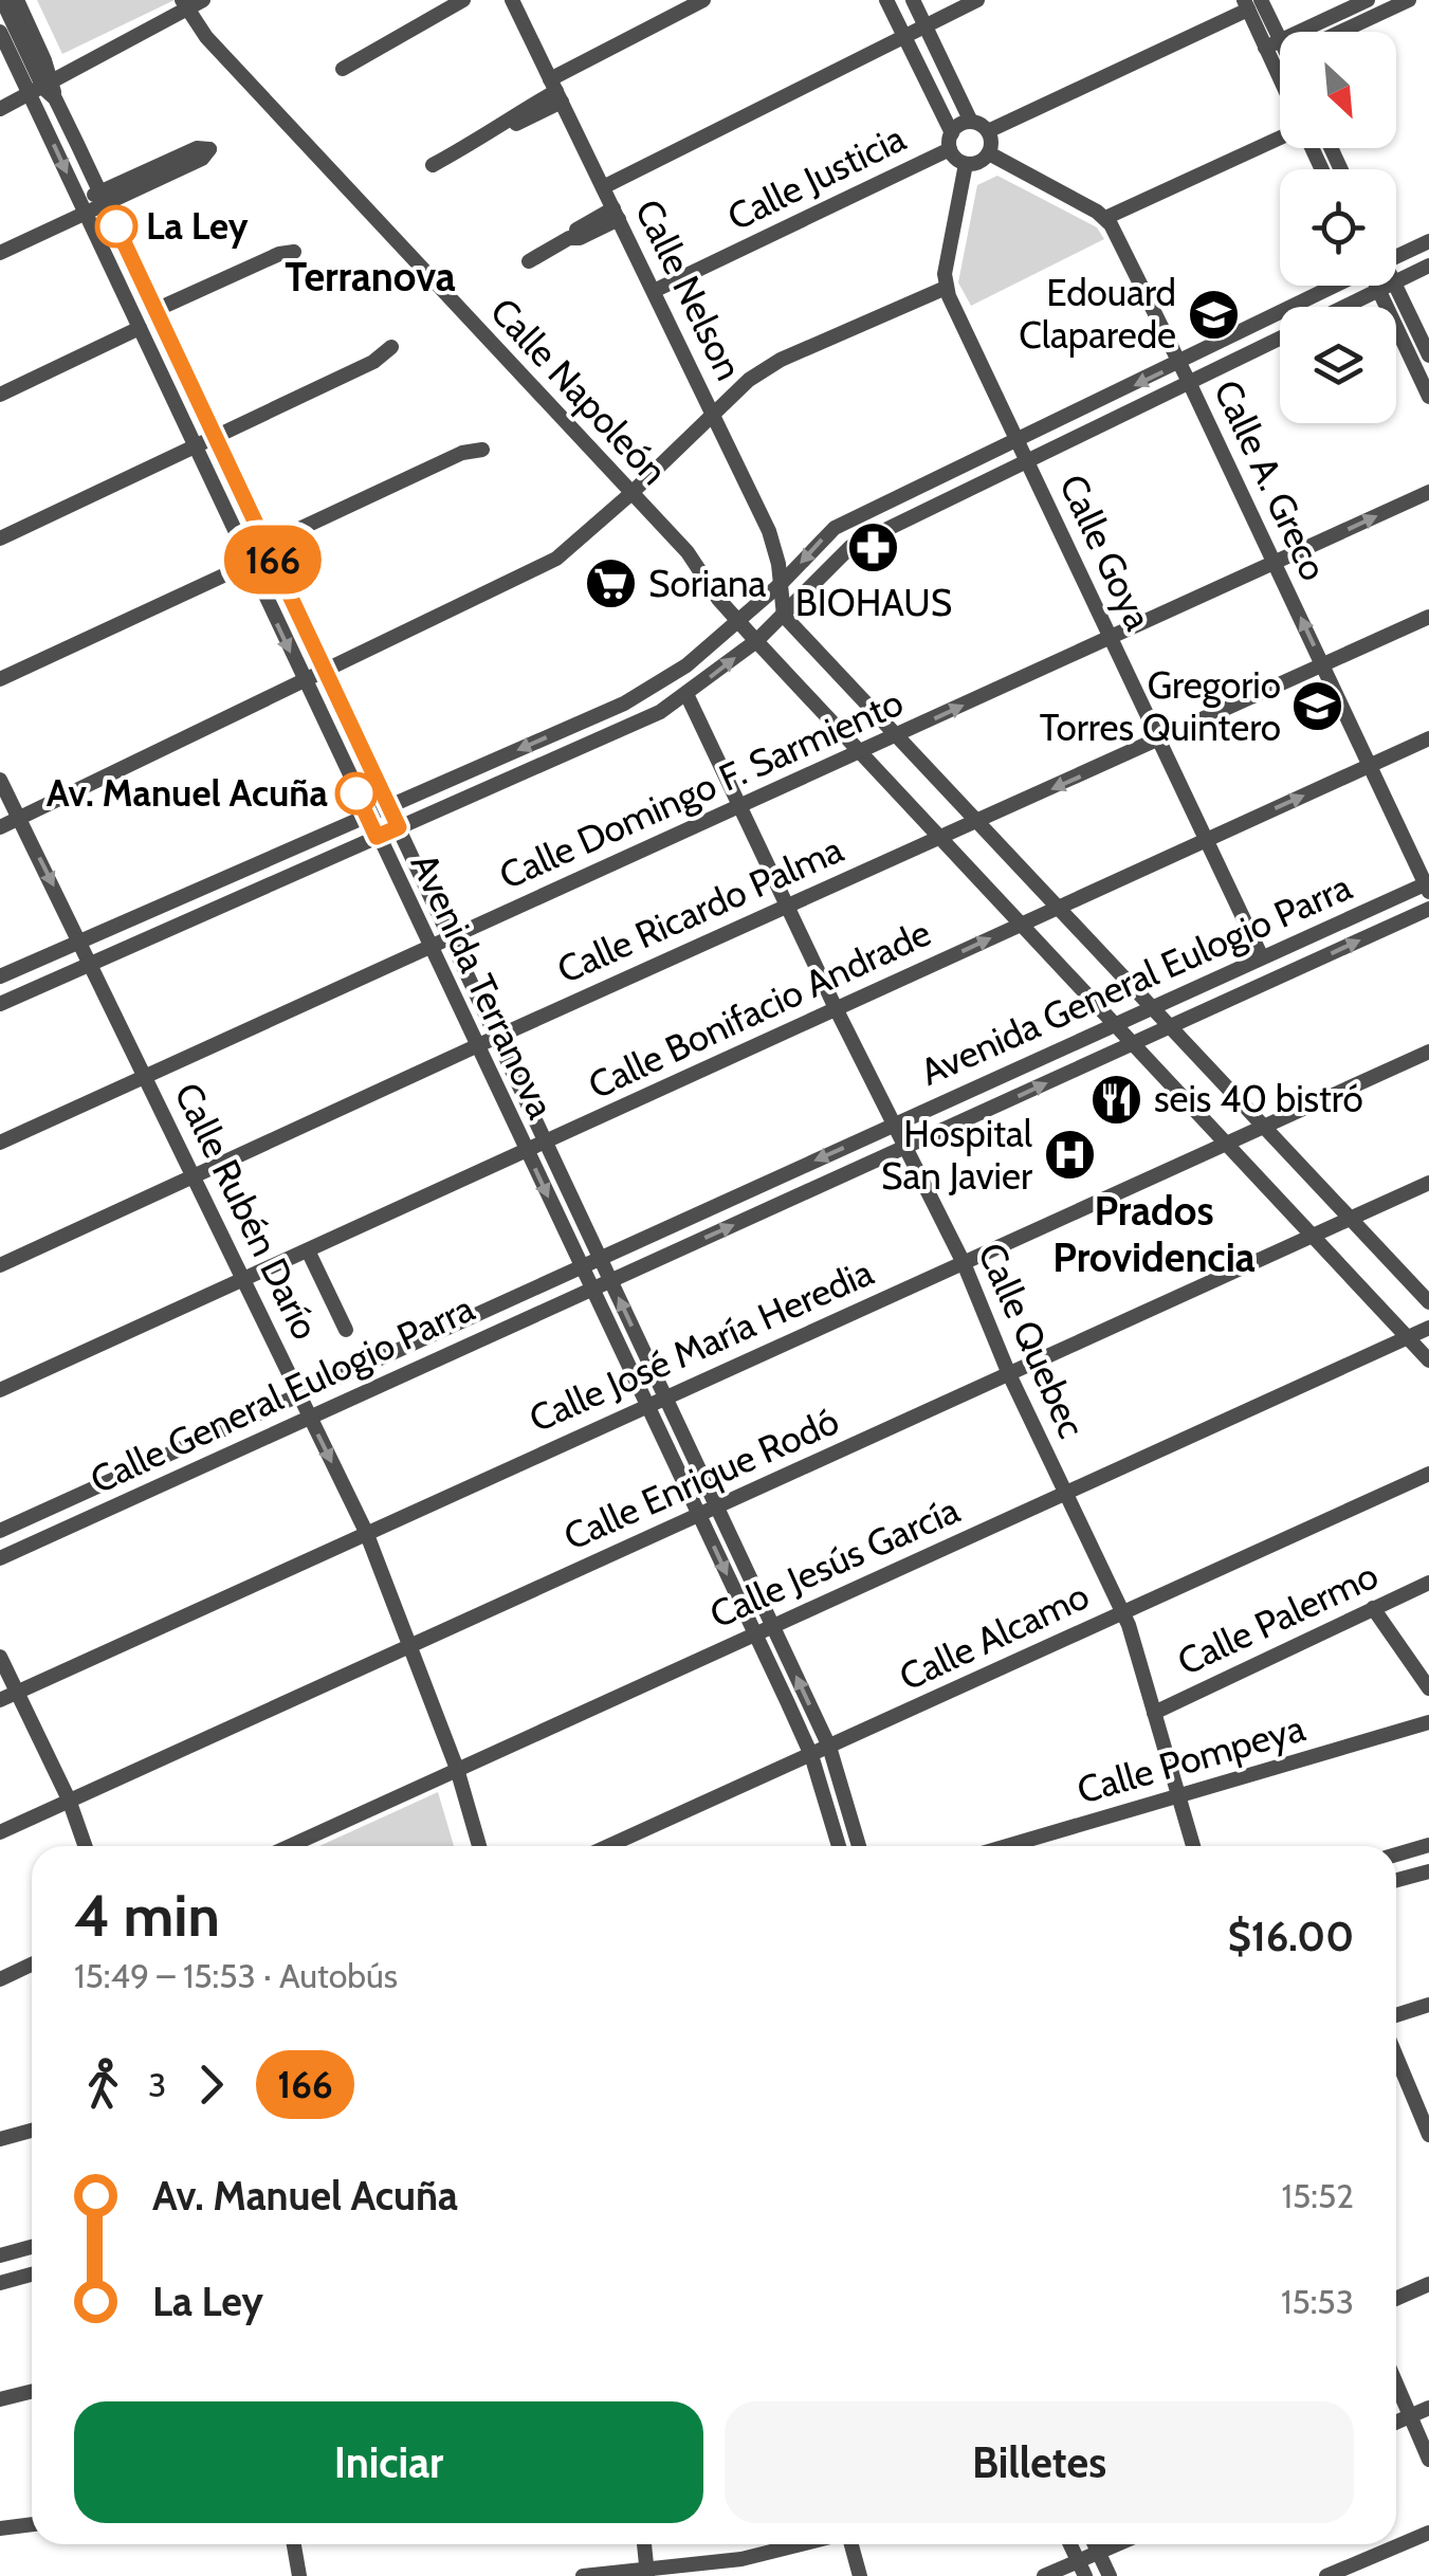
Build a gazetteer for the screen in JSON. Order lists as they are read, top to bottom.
{
  "streets": {
    "street": [
      "Calle Justicia",
      "Calle Nelson",
      "Calle Napoleón",
      "Calle A. Greco",
      "Calle Goya",
      "Calle Domingo F. Sarmiento",
      "Calle Ricardo Palma",
      "Avenida General Eulogio Parra",
      "Avenida Terranova",
      "Calle Bonifacio Andrade",
      "Calle Rubén Darío",
      "Calle Quebec",
      "Calle José María Heredia",
      "Calle General Eulogio Parra",
      "Calle Enrique Rodó",
      "Calle Jesús García",
      "Calle Palermo",
      "Calle Alcamo",
      "Calle Pompeya"
    ]
  },
  "crossings": [
    ["Calle Justicia", "Calle Nelson"],
    ["Calle Napoleón", "Calle Domingo F. Sarmiento"],
    ["Calle Napoleón", "Calle Ricardo Palma"],
    ["Calle Napoleón", "Avenida General Eulogio Parra"],
    ["Calle Napoleón", "Calle Bonifacio Andrade"],
    ["Calle Napoleón", "Calle José María Heredia"],
    ["Calle Napoleón", "Calle Enrique Rodó"],
    ["Calle Napoleón", "Calle Jesús García"],
    ["Calle A. Greco", "Calle Domingo F. Sarmiento"],
    ["Calle A. Greco", "Calle Ricardo Palma"],
    ["Calle A. Greco", "Avenida General Eulogio Parra"],
    ["Calle A. Greco", "Calle Bonifacio Andrade"],
    ["Calle Goya", "Calle Domingo F. Sarmiento"],
    ["Calle Goya", "Calle Ricardo Palma"],
    ["Calle Goya", "Avenida General Eulogio Parra"],
    ["Calle Goya", "Calle Bonifacio Andrade"],
    ["Calle Domingo F. Sarmiento", "Avenida Terranova"],
    ["Calle Domingo F. Sarmiento", "Calle Rubén Darío"],
    ["Calle Domingo F. Sarmiento", "Calle Quebec"],
    ["Calle Ricardo Palma", "Avenida Terranova"],
    ["Calle Ricardo Palma", "Calle Rubén Darío"],
    ["Calle Ricardo Palma", "Calle Quebec"],
    ["Avenida General Eulogio Parra", "Avenida Terranova"],
    ["Avenida General Eulogio Parra", "Calle Quebec"],
    ["Avenida General Eulogio Parra", "Calle General Eulogio Parra"],
    ["Avenida Terranova", "Calle Bonifacio Andrade"],
    ["Avenida Terranova", "Calle José María Heredia"],
    ["Avenida Terranova", "Calle General Eulogio Parra"],
    ["Avenida Terranova", "Calle Enrique Rodó"],
    ["Avenida Terranova", "Calle Jesús García"],
    ["Avenida Terranova", "Calle Alcamo"],
    ["Calle Bonifacio Andrade", "Calle Rubén Darío"],
    ["Calle Bonifacio Andrade", "Calle Quebec"],
    ["Calle Rubén Darío", "Calle José María Heredia"],
    ["Calle Rubén Darío", "Calle General Eulogio Parra"],
    ["Calle Rubén Darío", "Calle Enrique Rodó"],
    ["Calle Rubén Darío", "Calle Jesús García"],
    ["Calle Quebec", "Calle José María Heredia"],
    ["Calle Quebec", "Calle Enrique Rodó"],
    ["Calle Quebec", "Calle Jesús García"],
    ["Calle Quebec", "Calle Palermo"],
    ["Calle Quebec", "Calle Alcamo"],
    ["Calle Quebec", "Calle Pompeya"]
  ],
  "districts": ["Terranova", "Prados Providencia"],
  "places": {
    "other": ["La Ley", "Av. Manuel Acuña"],
    "school or university": ["Edouard Claparede", "Gregorio Torres Quintero"],
    "pharmacy": ["BIOHAUS"],
    "supermarket": ["Soriana"],
    "restaurant": ["seis 40 bistró"],
    "hospital": ["Hospital San Javier"]
  },
  "lines": ["bus line 166"],
  "north": "bottom right",
  "page": {
    "on_map": "166",
    "heading": ["4 min", "15:49 – 15:53 · Autobús", "$16.00"],
    "legs": ["3", "166"],
    "list": [
      {
        "name": "Av. Manuel Acuña",
        "value": "15:52"
      },
      {
        "name": "La Ley",
        "value": "15:53"
      }
    ],
    "buttons": ["Iniciar", "Billetes"]
  }
}
